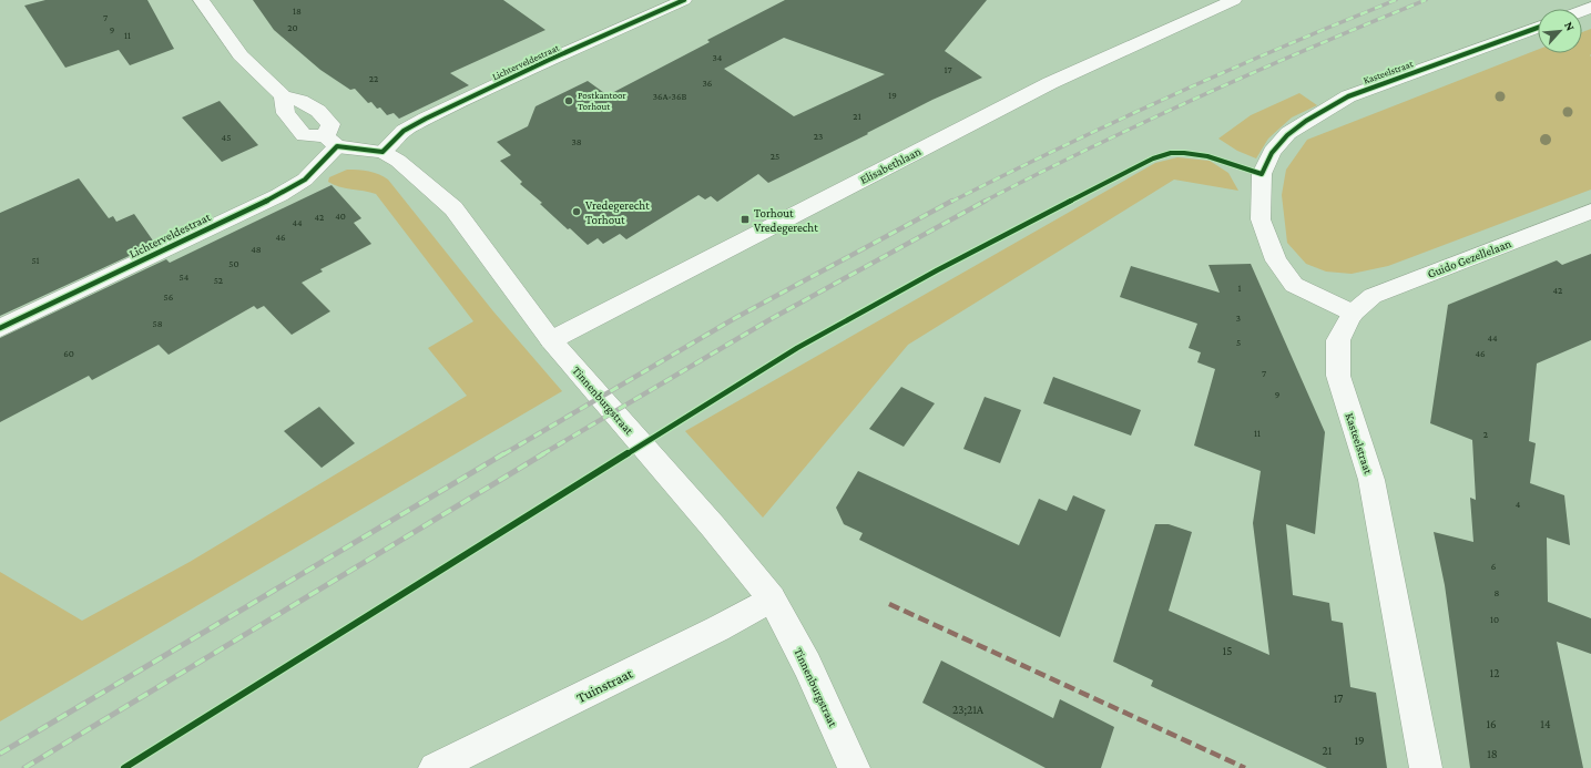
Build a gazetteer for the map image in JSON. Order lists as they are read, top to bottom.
{
  "streets": {
    "street": [
      "Lichterveldestraat",
      "Kasteelstraat",
      "Elisabethlaan",
      "Guido Gezellelaan",
      "Tinnenburgstraat",
      "Tuinstraat"
    ]
  },
  "crossings": [
    ["Lichterveldestraat", "Tinnenburgstraat"],
    ["Kasteelstraat", "Guido Gezellelaan"],
    ["Elisabethlaan", "Tinnenburgstraat"],
    ["Tinnenburgstraat", "Tuinstraat"]
  ],
  "places": {
    "other": ["Postkantoor Torhout", "Vredegerecht Torhout"],
    "transit": ["Torhout Vredegerecht"]
  },
  "house_numbers": [
    "18",
    "7",
    "20",
    "9",
    "11",
    "34",
    "17",
    "22",
    "36",
    "19",
    "36A-36B",
    "21",
    "23",
    "45",
    "38",
    "25",
    "40",
    "42",
    "44",
    "46",
    "48",
    "51",
    "50",
    "54",
    "52",
    "1",
    "42",
    "56",
    "3",
    "58",
    "44",
    "5",
    "60",
    "46",
    "7",
    "9",
    "11",
    "2",
    "4",
    "6",
    "8",
    "10",
    "15",
    "12",
    "17",
    "23;21A",
    "16",
    "14",
    "19",
    "21",
    "18"
  ],
  "north": "top right"
}
